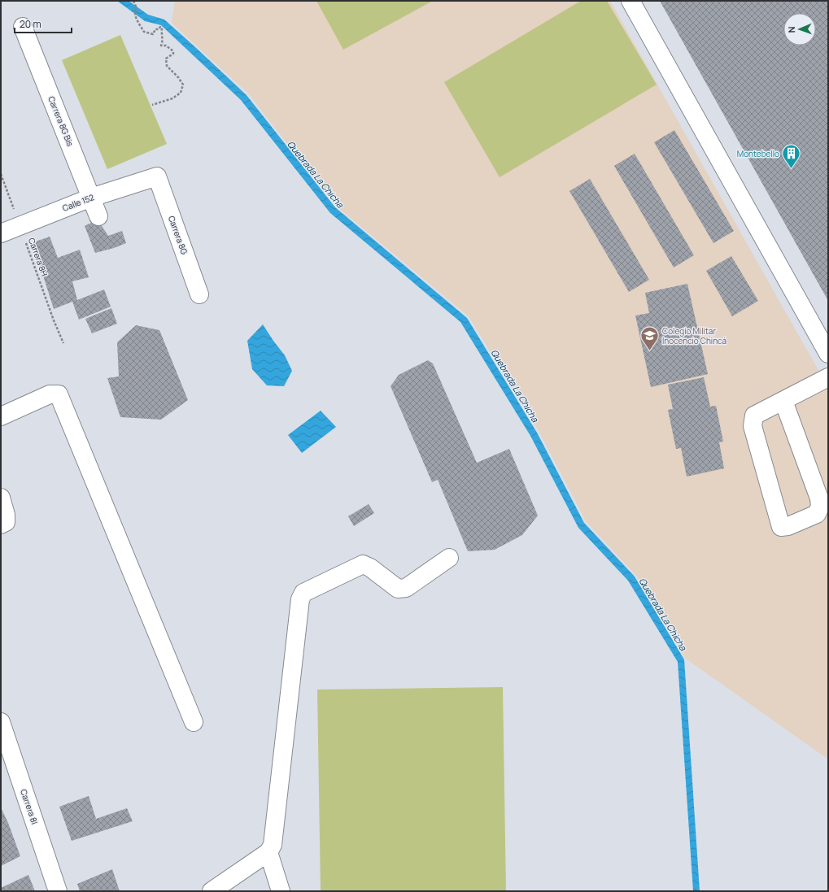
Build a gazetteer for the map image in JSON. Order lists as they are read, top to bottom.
{
  "streets": {
    "street": [
      "Carrera 8G Bis",
      "Calle 152",
      "Carrera 8G",
      "Carrera 8I"
    ],
    "path": ["Carrera 8H"]
  },
  "crossings": [
    ["Carrera 8G Bis", "Calle 152"],
    ["Calle 152", "Carrera 8G"],
    ["Calle 152", "Carrera 8H"]
  ],
  "water": ["Quebrada La Chicha"],
  "places": {
    "building": ["Montebello"],
    "school or university": ["Colegio Militar Inocencio Chincá"]
  },
  "scale_bar": "20 m",
  "north": "left"
}
